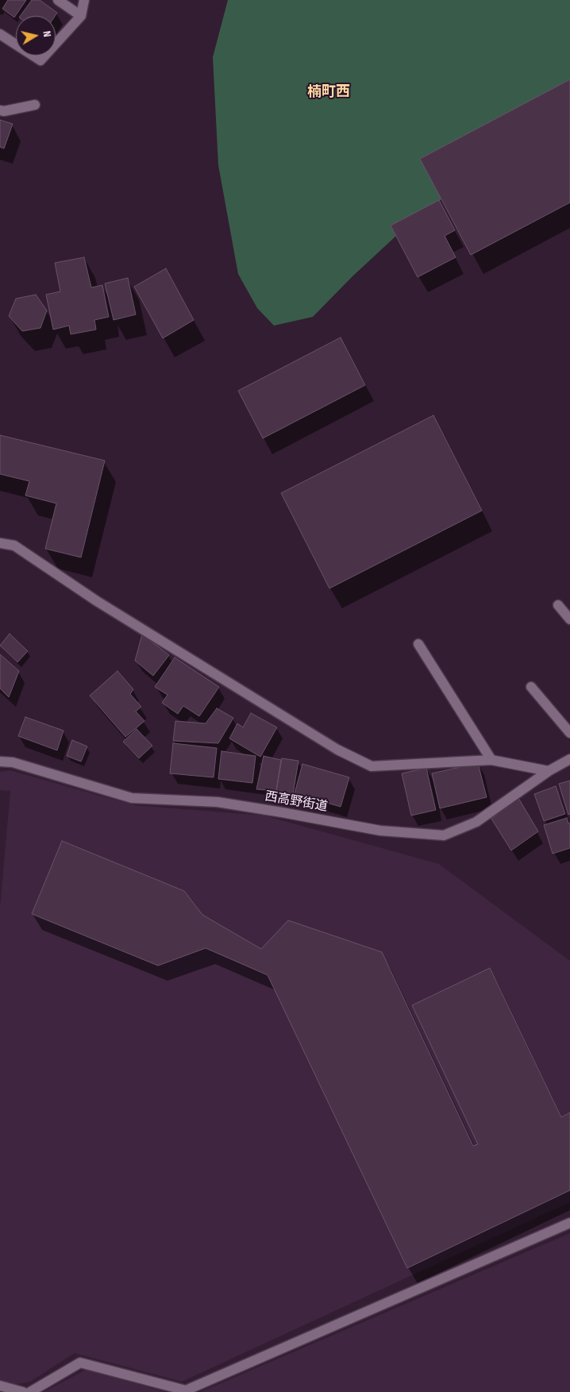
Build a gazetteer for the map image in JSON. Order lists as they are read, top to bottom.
{
  "streets": {
    "street": ["西高野街道"]
  },
  "districts": ["楠町西"],
  "north": "right"
}
